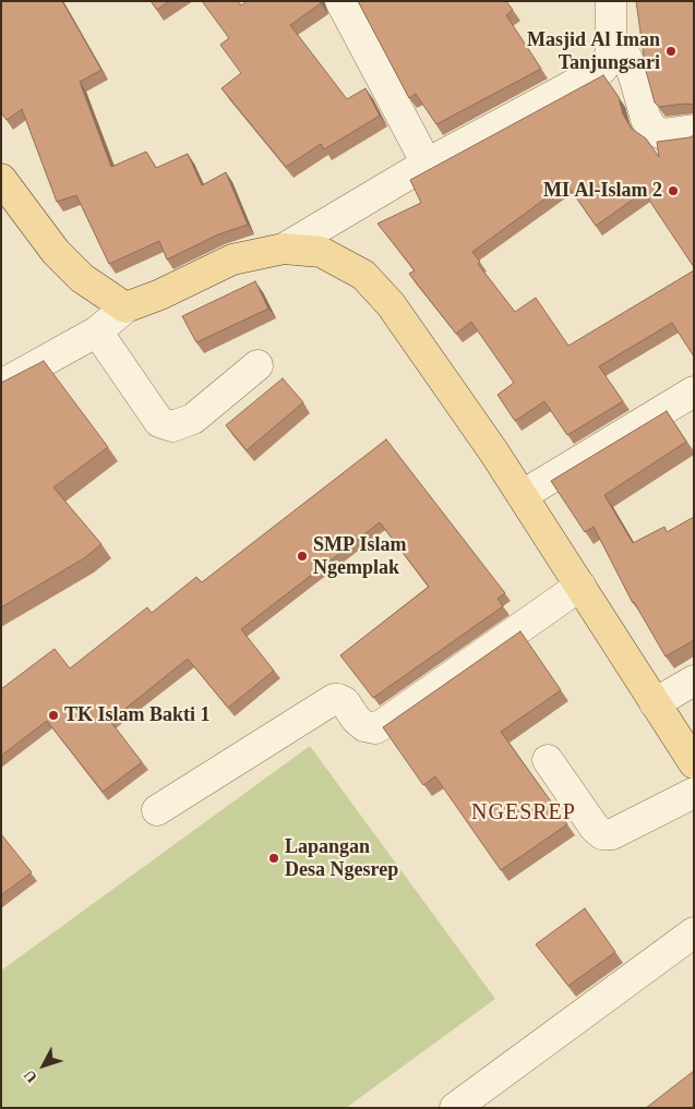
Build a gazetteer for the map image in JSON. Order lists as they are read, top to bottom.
{
  "districts": ["NGESREP"],
  "places": [
    "Masjid Al Iman Tanjungsari",
    "MI Al-Islam 2",
    "SMP Islam Ngemplak",
    "TK Islam Bakti 1",
    "Lapangan Desa Ngesrep"
  ],
  "north": "bottom left"
}
